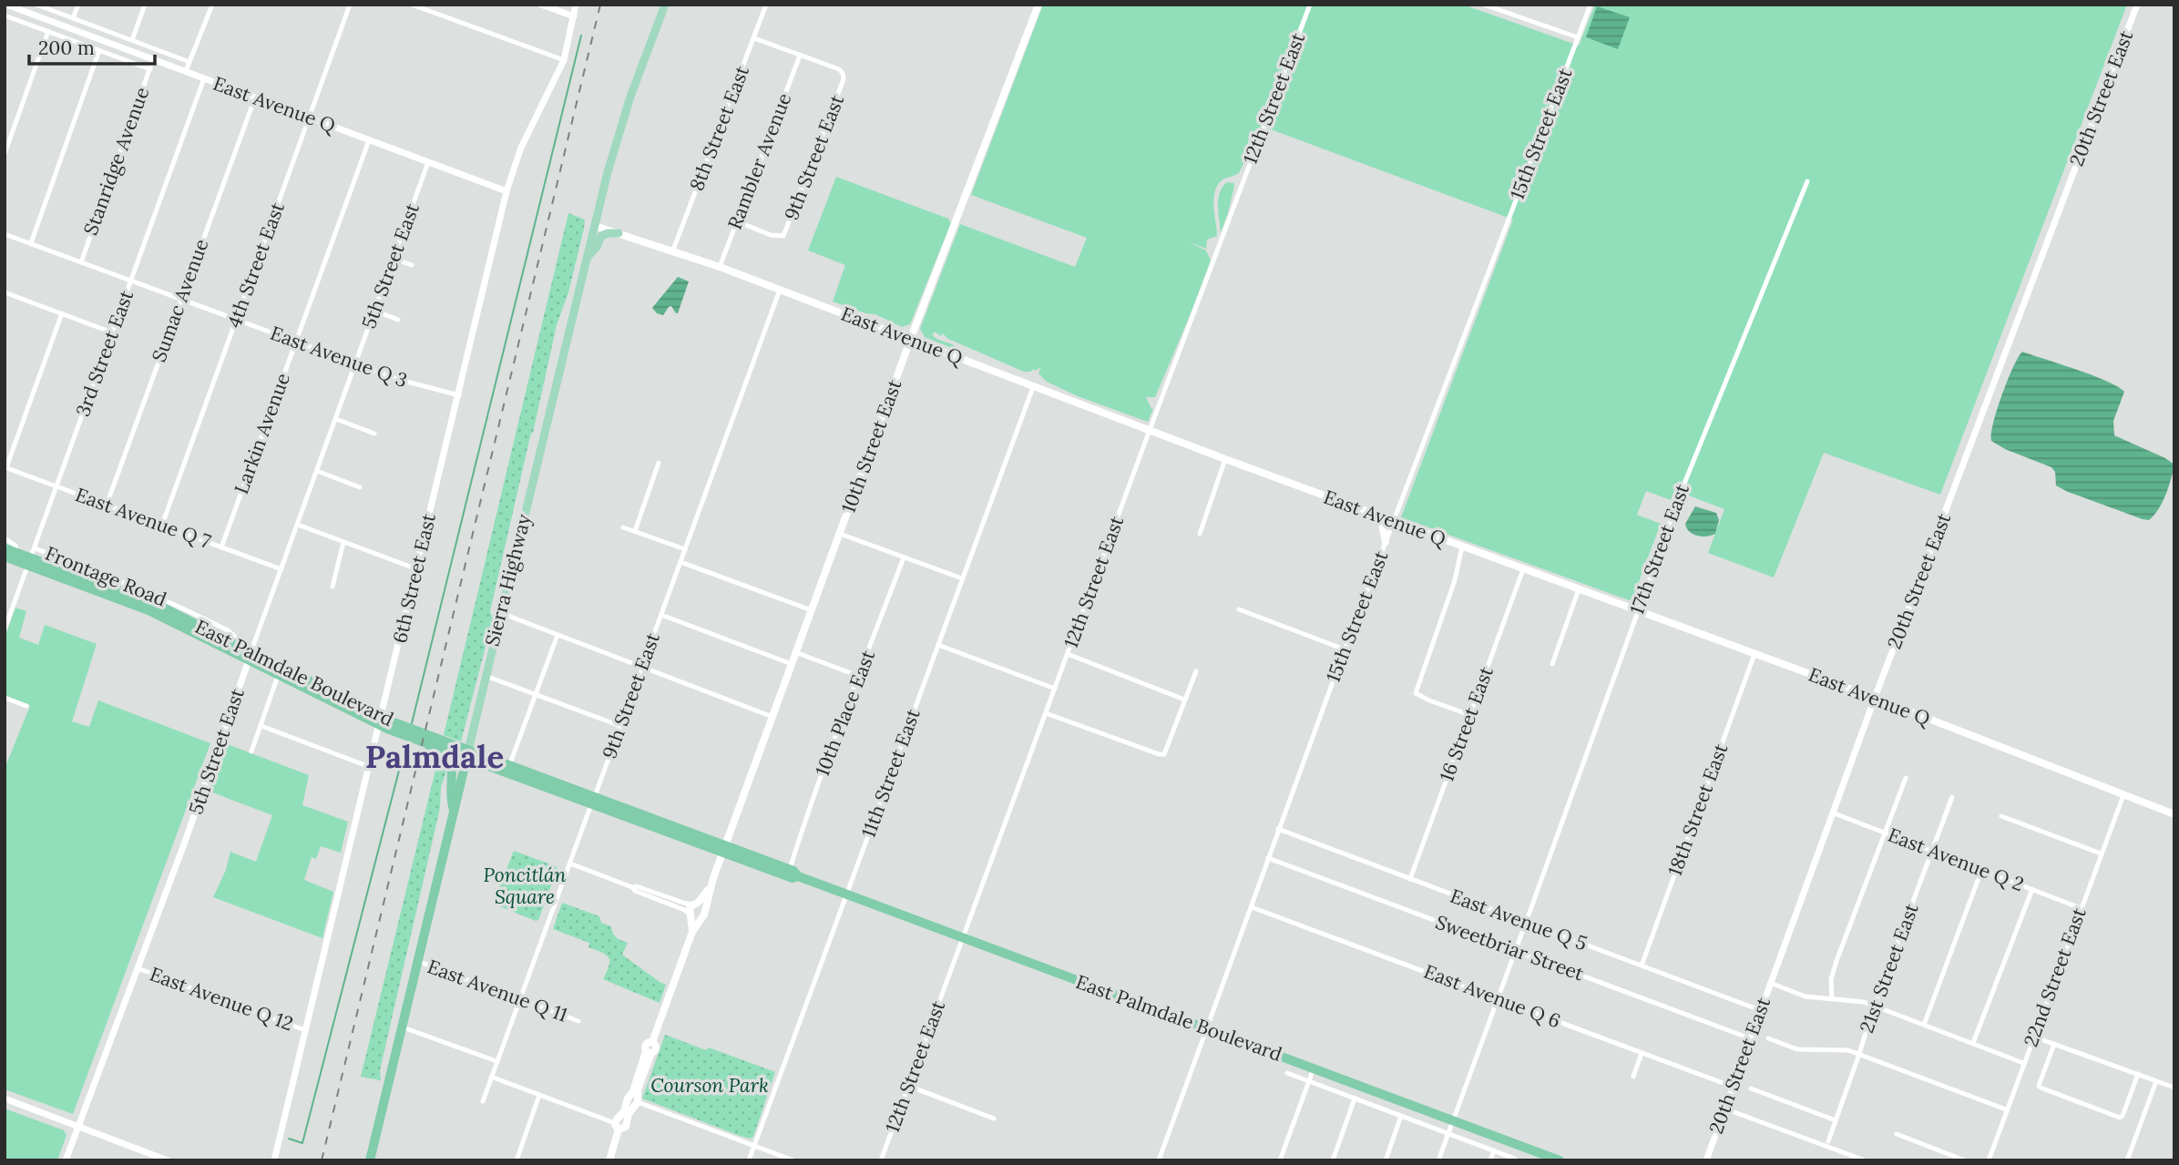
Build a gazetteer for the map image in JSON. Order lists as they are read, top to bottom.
{
  "streets": {
    "highway": ["Sierra Highway", "East Palmdale Boulevard"],
    "main road": ["East Avenue Q", "10th Street East"],
    "street": [
      "12th Street East",
      "20th Street East",
      "8th Street East",
      "15th Street East",
      "9th Street East",
      "Stanridge Avenue",
      "Rambler Avenue",
      "4th Street East",
      "5th Street East",
      "Sumac Avenue",
      "3rd Street East",
      "East Avenue Q 3",
      "Larkin Avenue",
      "East Avenue Q 7",
      "17th Street East",
      "Frontage Road",
      "6th Street East",
      "10th Place East",
      "16 Street East",
      "11th Street East",
      "18th Street East",
      "East Avenue Q 2",
      "East Avenue Q 5",
      "Sweetbriar Street",
      "21st Street East",
      "22nd Street East",
      "East Avenue Q 11",
      "East Avenue Q 6",
      "East Avenue Q 12"
    ]
  },
  "crossings": [
    ["12th Street East", "East Avenue Q"],
    ["12th Street East", "East Palmdale Boulevard"],
    ["20th Street East", "East Avenue Q"],
    ["20th Street East", "East Avenue Q 2"],
    ["20th Street East", "East Avenue Q 5"],
    ["20th Street East", "Sweetbriar Street"],
    ["20th Street East", "East Avenue Q 6"],
    ["East Avenue Q", "8th Street East"],
    ["East Avenue Q", "15th Street East"],
    ["East Avenue Q", "9th Street East"],
    ["East Avenue Q", "Stanridge Avenue"],
    ["East Avenue Q", "Rambler Avenue"],
    ["East Avenue Q", "4th Street East"],
    ["East Avenue Q", "5th Street East"],
    ["East Avenue Q", "Sumac Avenue"],
    ["East Avenue Q", "3rd Street East"],
    ["East Avenue Q", "Larkin Avenue"],
    ["East Avenue Q", "10th Street East"],
    ["East Avenue Q", "17th Street East"],
    ["East Avenue Q", "6th Street East"],
    ["East Avenue Q", "Sierra Highway"],
    ["East Avenue Q", "16 Street East"],
    ["East Avenue Q", "11th Street East"],
    ["East Avenue Q", "18th Street East"],
    ["East Avenue Q", "22nd Street East"],
    ["15th Street East", "East Palmdale Boulevard"],
    ["15th Street East", "East Avenue Q 5"],
    ["15th Street East", "Sweetbriar Street"],
    ["15th Street East", "East Avenue Q 6"],
    ["9th Street East", "Rambler Avenue"],
    ["9th Street East", "East Palmdale Boulevard"],
    ["9th Street East", "East Avenue Q 11"],
    ["Stanridge Avenue", "East Avenue Q 3"],
    ["4th Street East", "East Avenue Q 3"],
    ["4th Street East", "East Avenue Q 7"],
    ["5th Street East", "East Avenue Q 3"],
    ["5th Street East", "East Avenue Q 7"],
    ["5th Street East", "East Palmdale Boulevard"],
    ["5th Street East", "East Avenue Q 12"],
    ["Sumac Avenue", "East Avenue Q 3"],
    ["Sumac Avenue", "East Avenue Q 7"],
    ["3rd Street East", "East Avenue Q 3"],
    ["3rd Street East", "East Avenue Q 7"],
    ["3rd Street East", "Frontage Road"],
    ["3rd Street East", "East Palmdale Boulevard"],
    ["East Avenue Q 3", "Larkin Avenue"],
    ["East Avenue Q 3", "6th Street East"],
    ["Larkin Avenue", "East Avenue Q 7"],
    ["10th Street East", "East Palmdale Boulevard"],
    ["17th Street East", "East Palmdale Boulevard"],
    ["17th Street East", "East Avenue Q 5"],
    ["17th Street East", "Sweetbriar Street"],
    ["17th Street East", "East Avenue Q 6"],
    ["Frontage Road", "East Palmdale Boulevard"],
    ["6th Street East", "East Palmdale Boulevard"],
    ["6th Street East", "East Avenue Q 12"],
    ["Sierra Highway", "East Palmdale Boulevard"],
    ["Sierra Highway", "East Avenue Q 11"],
    ["East Palmdale Boulevard", "10th Place East"],
    ["East Palmdale Boulevard", "11th Street East"],
    ["16 Street East", "East Avenue Q 5"],
    ["18th Street East", "East Avenue Q 5"],
    ["East Avenue Q 2", "21st Street East"],
    ["East Avenue Q 2", "22nd Street East"]
  ],
  "districts": ["Palmdale"],
  "parks": ["Poncitlán Square", "Courson Park"],
  "scale_bar": "200 m"
}
